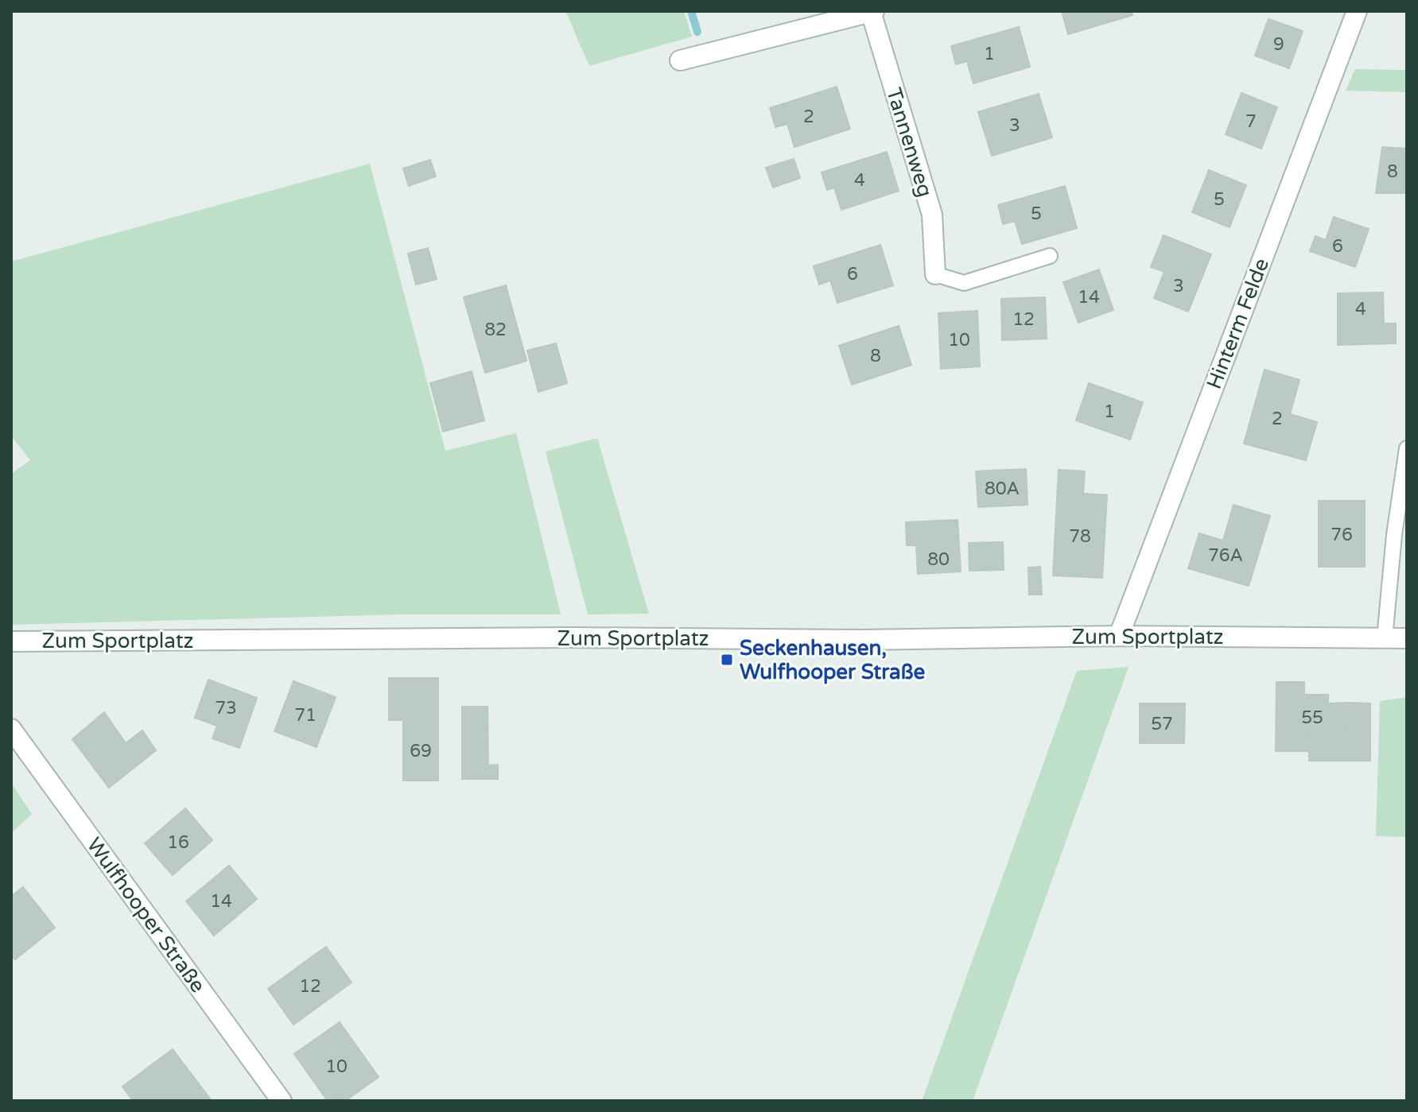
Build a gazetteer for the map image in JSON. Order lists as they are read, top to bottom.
{
  "streets": {
    "street": [
      "Tannenweg",
      "Hinterm Felde",
      "Zum Sportplatz",
      "Wulfhooper Straße"
    ]
  },
  "crossings": [
    ["Hinterm Felde", "Zum Sportplatz"]
  ],
  "places": {
    "transit": ["Seckenhausen, Wulfhooper Straße"]
  },
  "house_numbers": [
    "9",
    "1",
    "2",
    "7",
    "3",
    "8",
    "4",
    "5",
    "5",
    "6",
    "6",
    "3",
    "14",
    "4",
    "12",
    "82",
    "10",
    "8",
    "1",
    "2",
    "80A",
    "76",
    "78",
    "76A",
    "80",
    "73",
    "71",
    "55",
    "57",
    "69",
    "16",
    "14",
    "12",
    "10"
  ]
}
